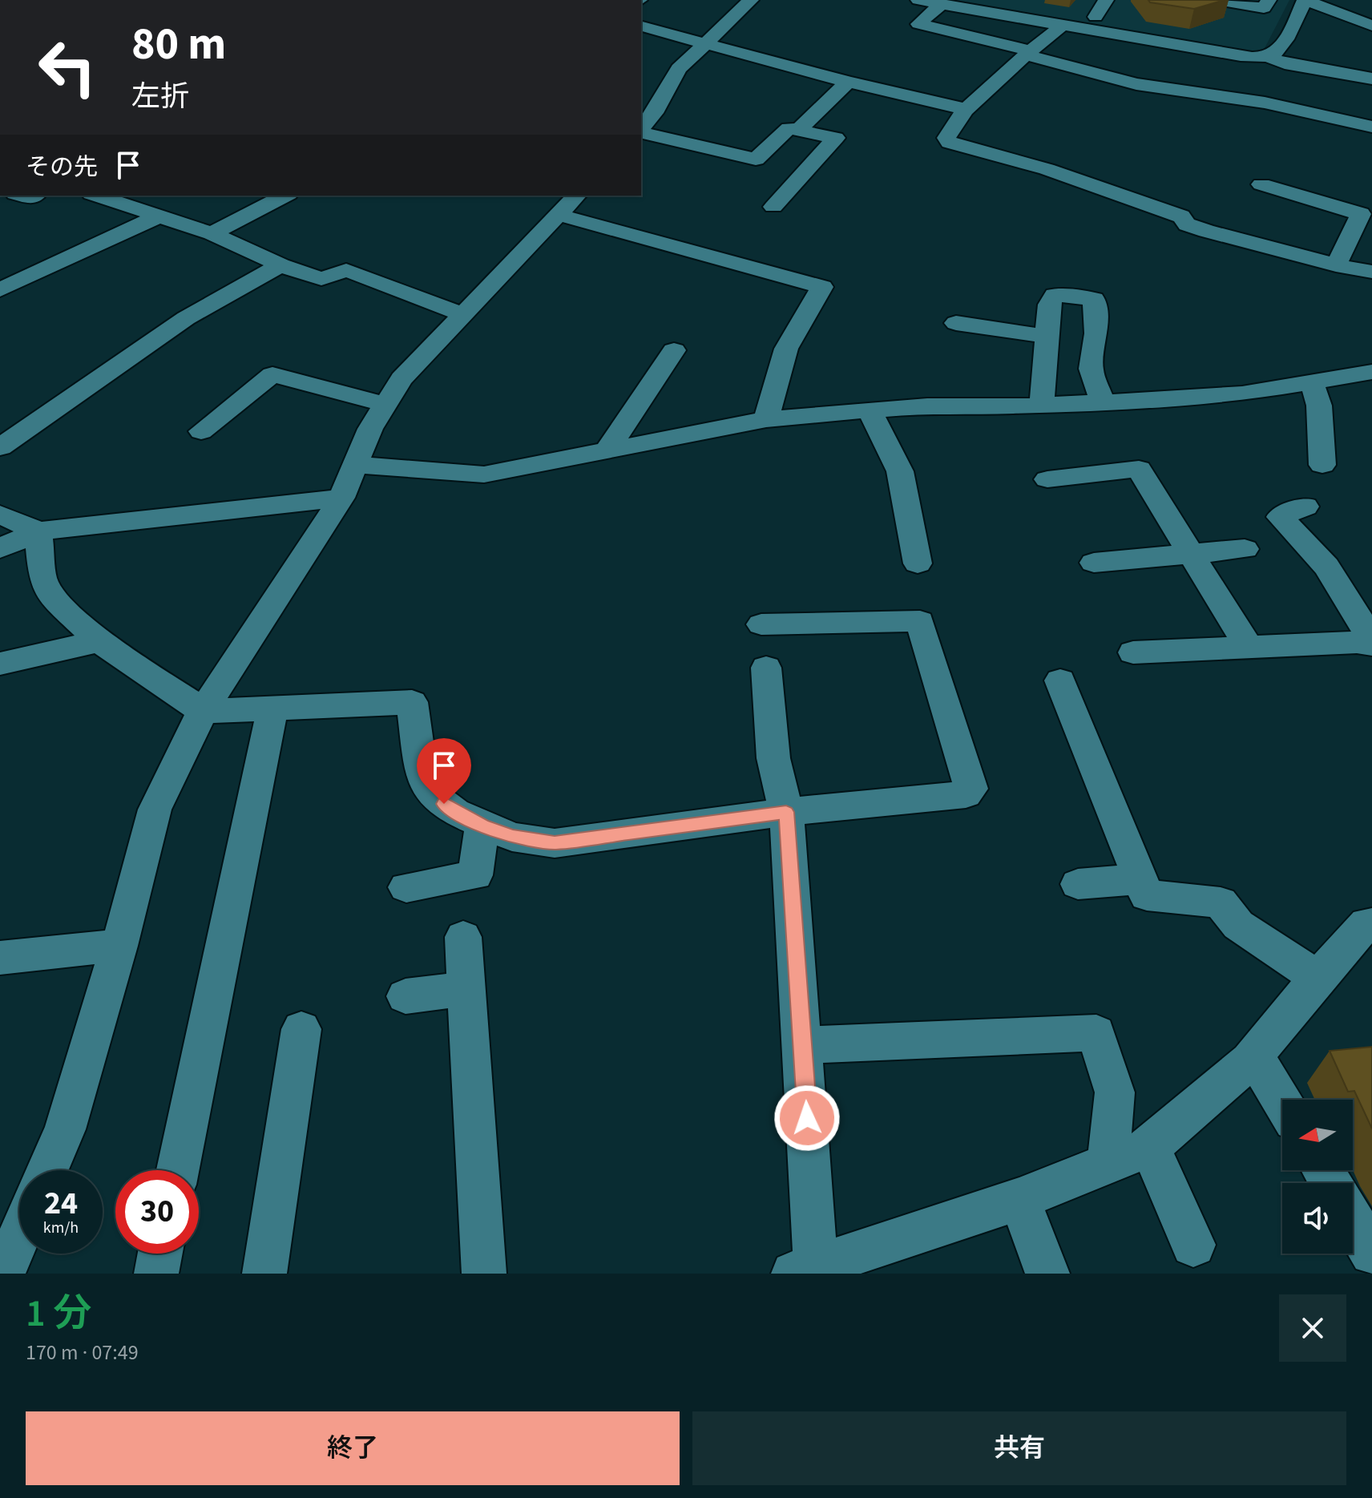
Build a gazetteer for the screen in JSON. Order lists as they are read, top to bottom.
{
  "north": "left",
  "page": {
    "turn": ["80 m", "左折"],
    "then": "その先",
    "speed": "24 km/h",
    "limit": "30",
    "heading": ["1 分", "170 m · 07:49"],
    "buttons": ["終了", "共有"]
  }
}
